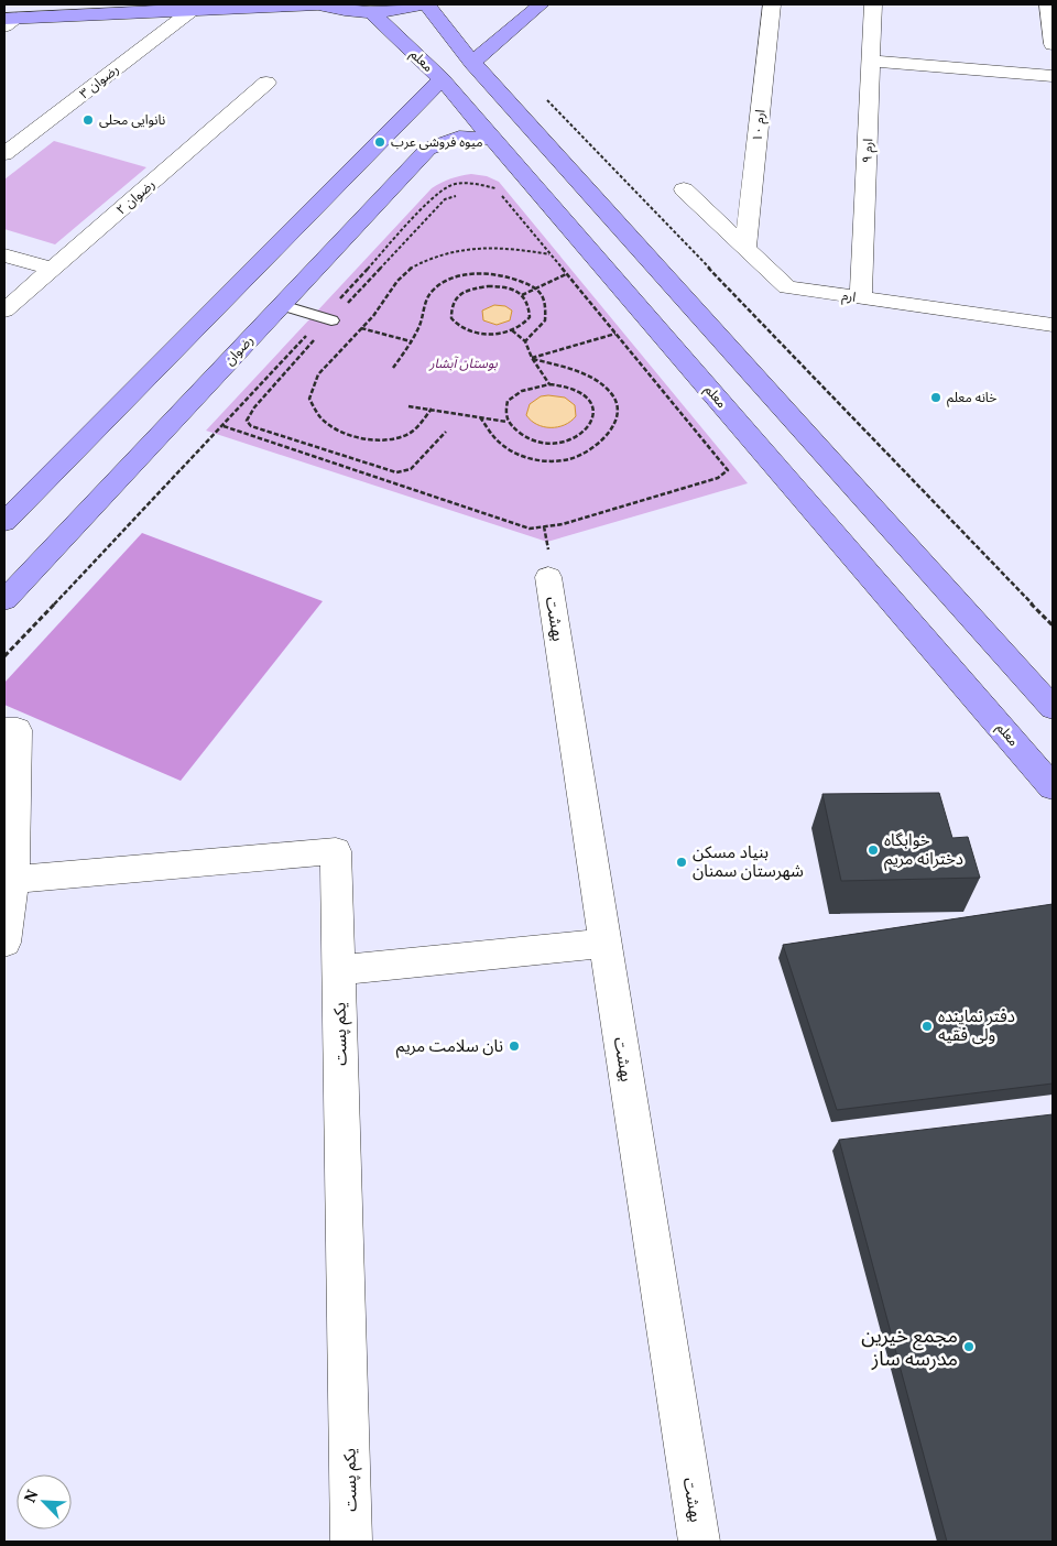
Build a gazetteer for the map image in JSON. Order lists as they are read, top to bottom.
{
  "streets": {
    "main road": ["معلم", "رضوان"],
    "street": [
      "رضوان ۳",
      "ارم ۱۰",
      "ارم ۹",
      "رضوان ۲",
      "ارم",
      "بهشت",
      "یکم پست"
    ]
  },
  "crossings": [
    ["معلم", "رضوان"],
    ["ارم ۱۰", "ارم"],
    ["ارم ۹", "ارم"]
  ],
  "parks": ["بوستان آبشار"],
  "places": [
    "نانوایی محلی",
    "میوه فروشی عرب",
    "خانه معلم",
    "خوابگاه دخترانه مریم",
    "بنیاد مسکن شهرستان سمنان",
    "دفتر نماینده ولی فقیه",
    "نان سلامت مریم",
    "مجمع خیرین مدرسه ساز"
  ],
  "north": "top left"
}
